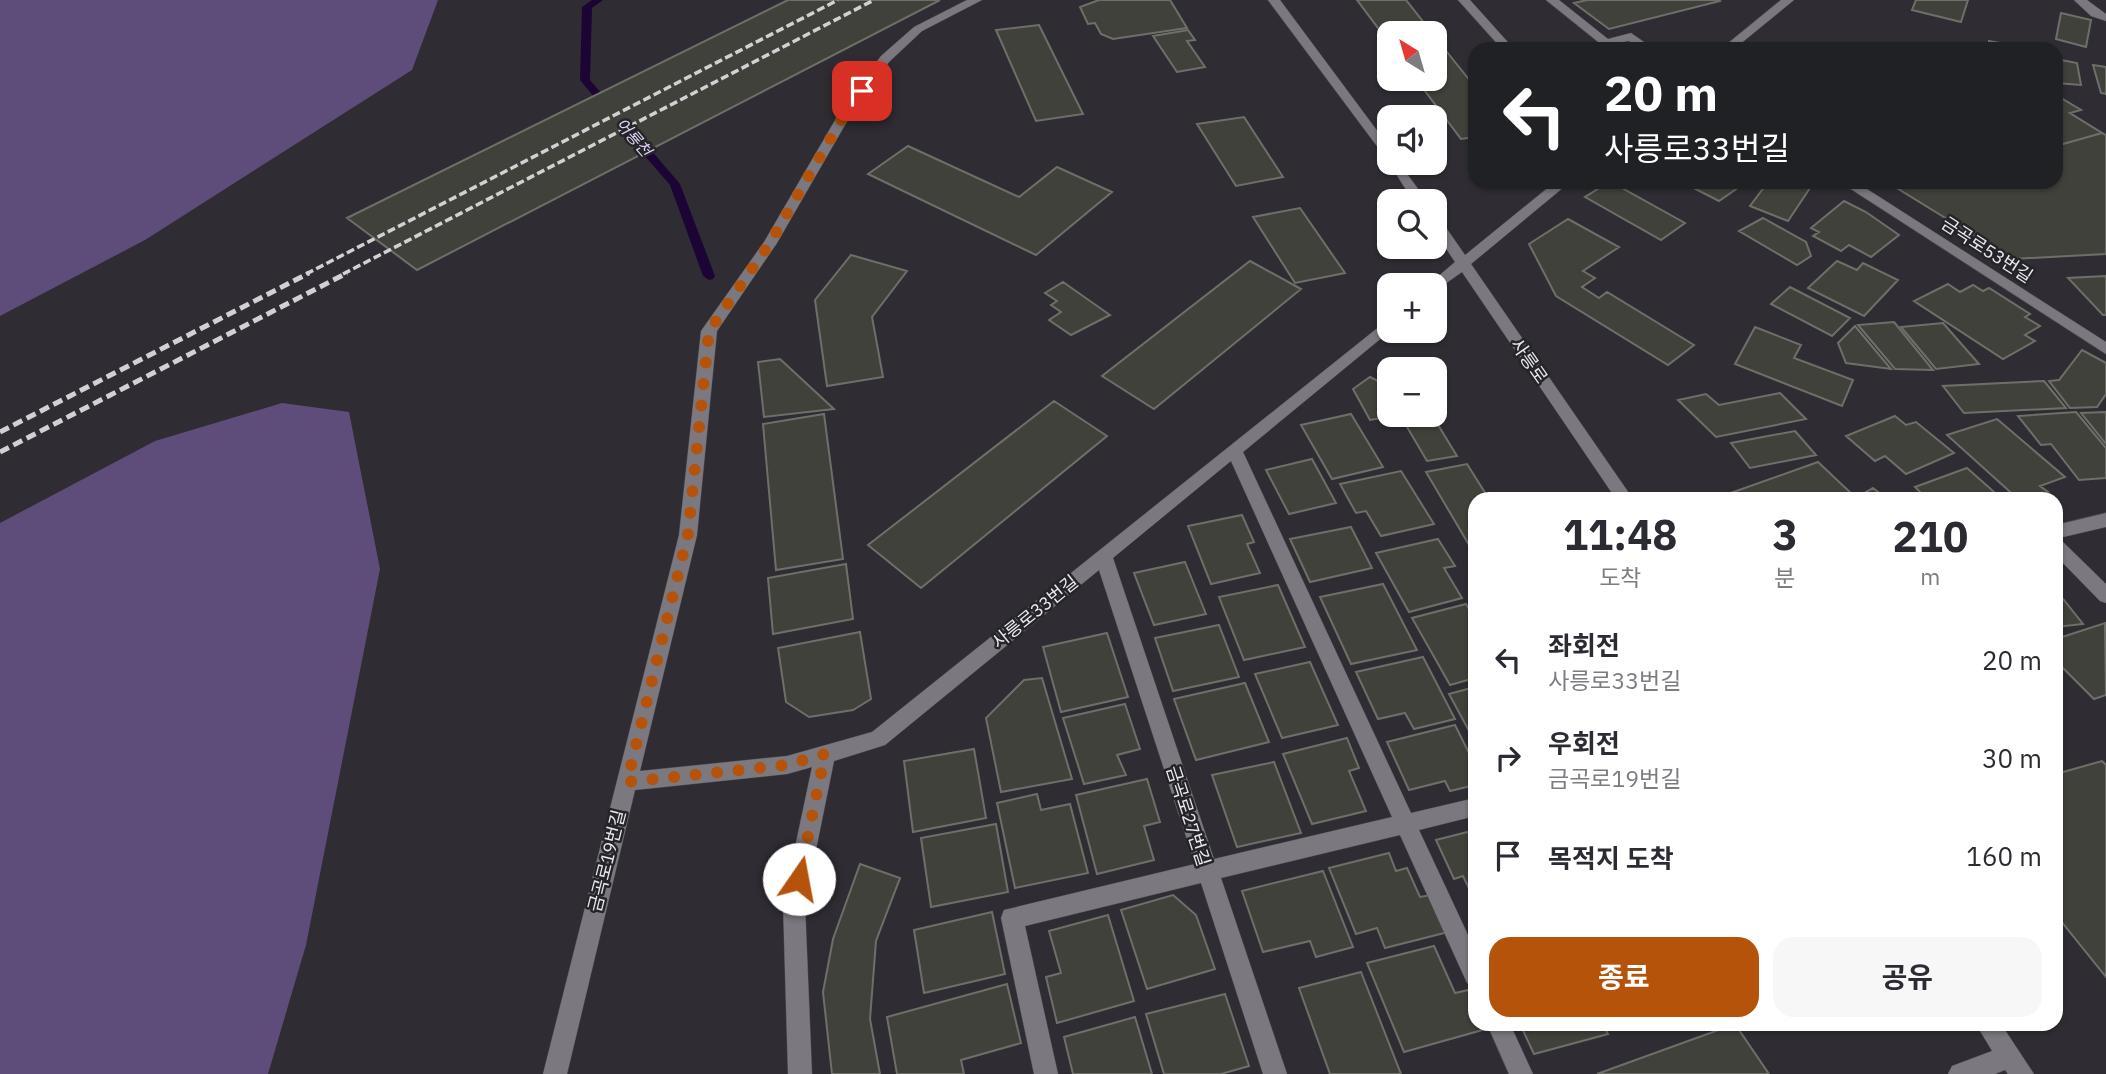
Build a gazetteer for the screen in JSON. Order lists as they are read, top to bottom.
{
  "streets": {
    "street": [
      "금곡로53번길",
      "사릉로",
      "사릉로33번길",
      "금곡로27번길",
      "금곡로19번길"
    ]
  },
  "crossings": [
    ["사릉로33번길", "금곡로27번길"],
    ["사릉로33번길", "금곡로19번길"]
  ],
  "water": ["어룡천"],
  "north": "top left",
  "page": {
    "map_buttons": ["+", "−"],
    "turn": ["20 m", "사릉로33번길"],
    "eta": [
      "11:48",
      "도착",
      "3",
      "분",
      "210",
      "m"
    ],
    "list": [
      {
        "name": "좌회전",
        "note": "사릉로33번길",
        "value": "20 m"
      },
      {
        "name": "우회전",
        "note": "금곡로19번길",
        "value": "30 m"
      },
      {
        "name": "목적지 도착",
        "value": "160 m"
      }
    ],
    "buttons": ["종료", "공유"]
  }
}
